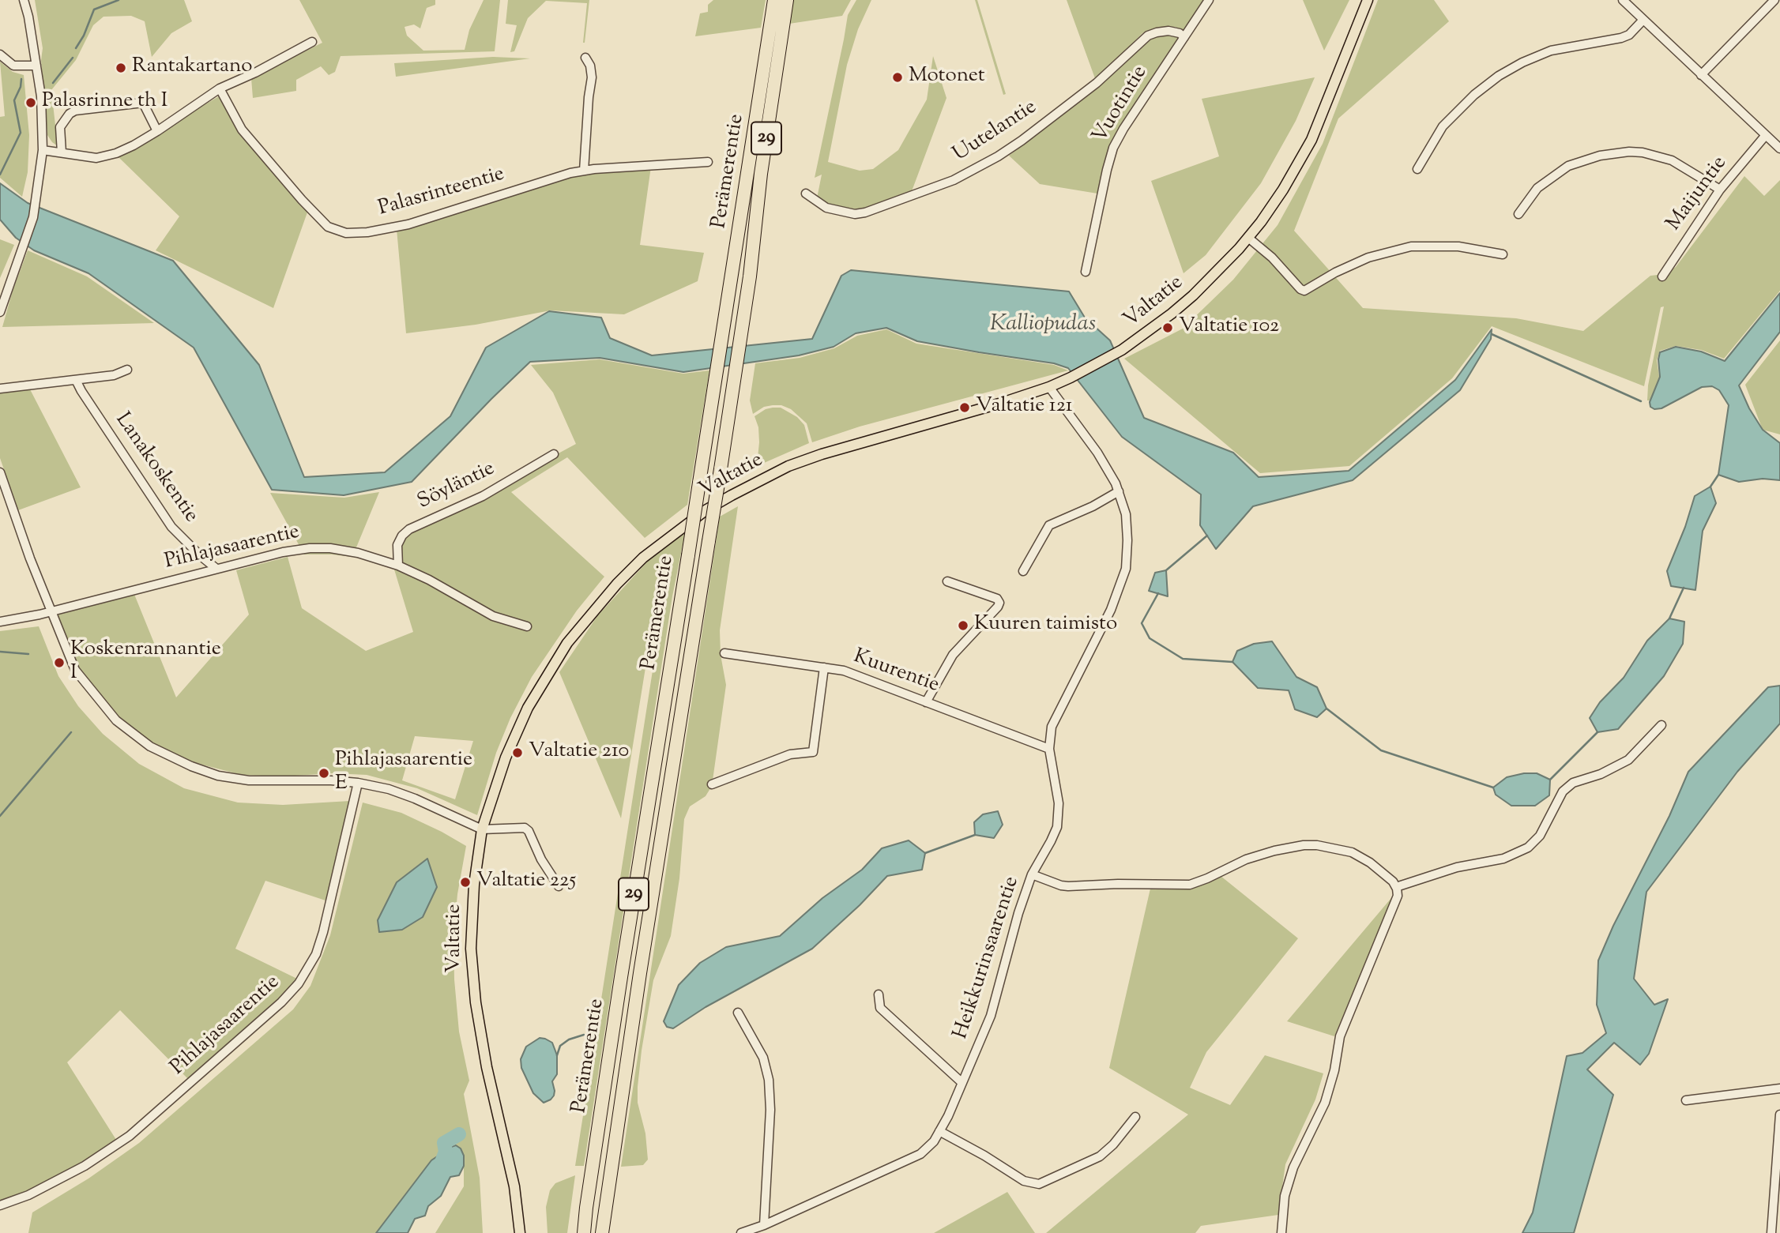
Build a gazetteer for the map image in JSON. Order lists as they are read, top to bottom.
{
  "streets": {
    "highway": ["29", "Perämerentie"],
    "main road": ["Valtatie"],
    "street": [
      "Vuotintie",
      "Uutelantie",
      "Palasrinteentie",
      "Maijuntie",
      "Lanakoskentie",
      "Söyläntie",
      "Pihlajasaarentie",
      "Kuurentie",
      "Heikkurinsaarentie"
    ]
  },
  "crossings": [
    ["Vuotintie", "Uutelantie"],
    ["Lanakoskentie", "Pihlajasaarentie"],
    ["Söyläntie", "Pihlajasaarentie"]
  ],
  "water": ["Kalliopudas"],
  "places": [
    "Rantakartano",
    "Motonet",
    "Palasrinne th I",
    "Valtatie 102",
    "Valtatie 121",
    "Kuuren taimisto",
    "Koskenrannantie I",
    "Valtatie 210",
    "Pihlajasaarentie E",
    "Valtatie 225"
  ]
}
